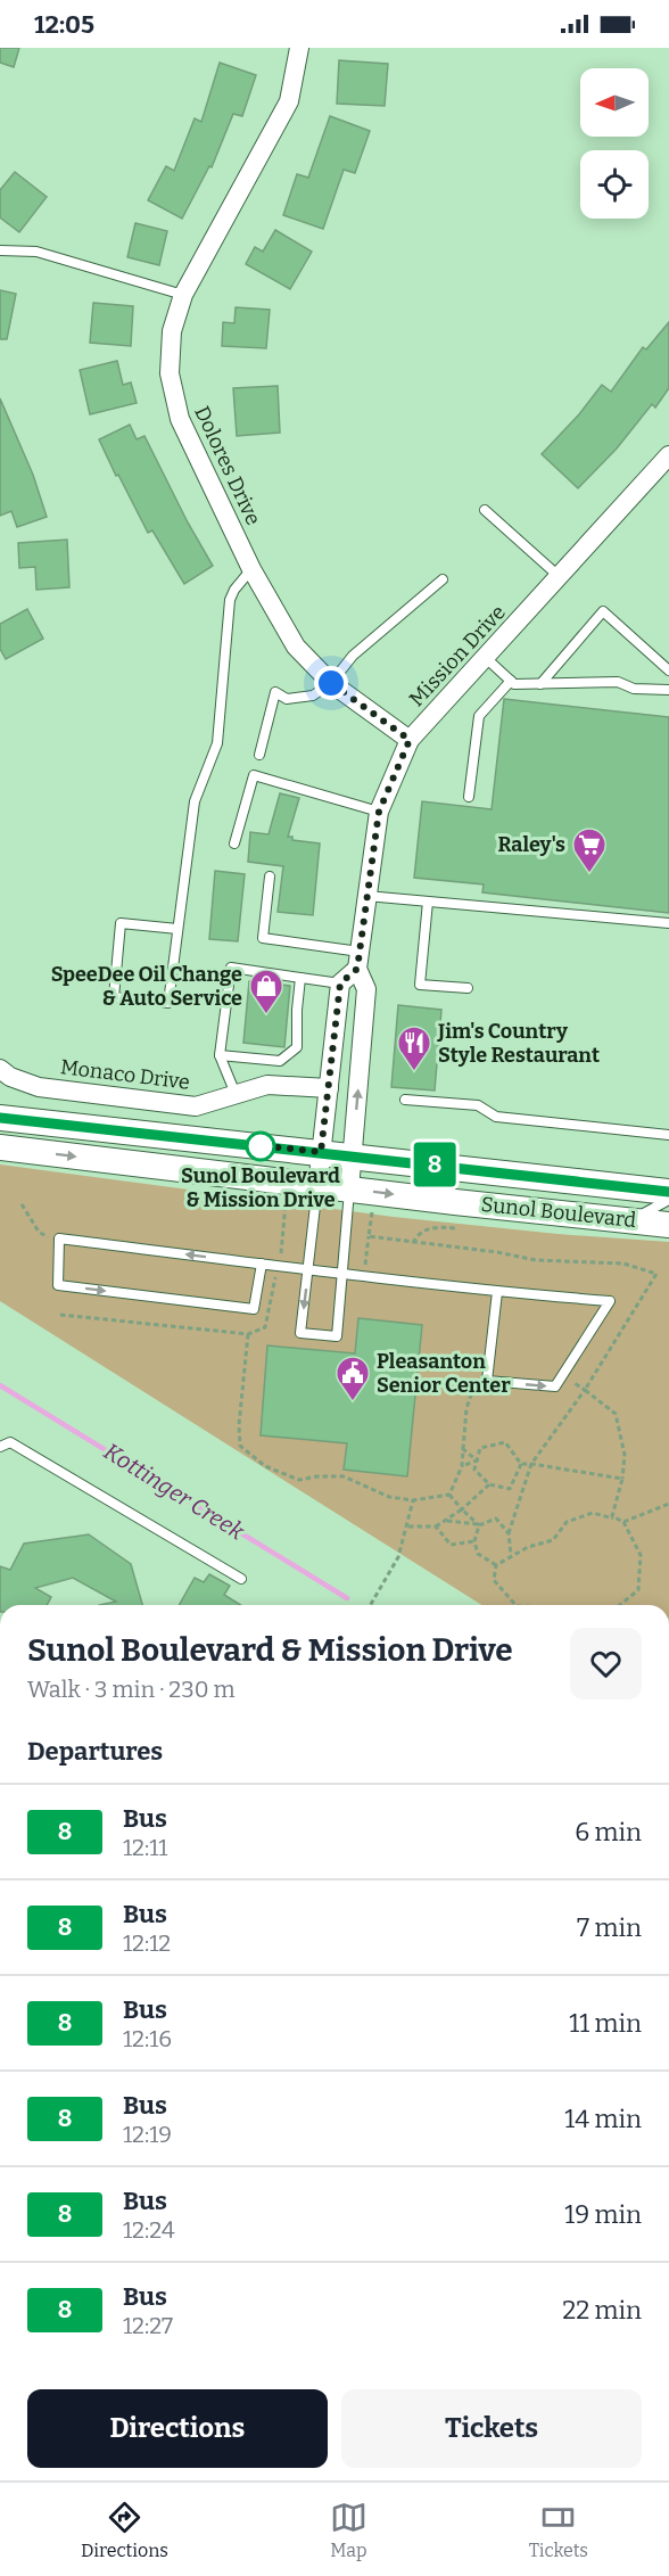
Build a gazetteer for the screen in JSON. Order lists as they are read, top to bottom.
{
  "streets": {
    "main road": ["Sunol Boulevard"],
    "street": ["Dolores Drive", "Mission Drive", "Monaco Drive"]
  },
  "crossings": [
    ["Dolores Drive", "Mission Drive"],
    ["Mission Drive", "Sunol Boulevard"]
  ],
  "water": ["Kottinger Creek"],
  "places": {
    "supermarket": ["Raley's"],
    "shop": ["SpeeDee Oil Change & Auto Service"],
    "restaurant": ["Jim's Country Style Restaurant"],
    "other": ["Sunol Boulevard & Mission Drive"],
    "public building": ["Pleasanton Senior Center"]
  },
  "lines": ["bus line 8"],
  "north": "left",
  "page": {
    "status": "12:05",
    "on_map": "8",
    "heading": [
      ["Sunol Boulevard & Mission Drive", "Walk · 3 min · 230 m"],
      "Departures"
    ],
    "list": [
      {
        "mark": "8",
        "name": "Bus",
        "note": "12:11",
        "value": "6 min"
      },
      {
        "mark": "8",
        "name": "Bus",
        "note": "12:12",
        "value": "7 min"
      },
      {
        "mark": "8",
        "name": "Bus",
        "note": "12:16",
        "value": "11 min"
      },
      {
        "mark": "8",
        "name": "Bus",
        "note": "12:19",
        "value": "14 min"
      },
      {
        "mark": "8",
        "name": "Bus",
        "note": "12:24",
        "value": "19 min"
      },
      {
        "mark": "8",
        "name": "Bus",
        "note": "12:27",
        "value": "22 min"
      }
    ],
    "buttons": ["Directions", "Tickets"],
    "tabs": ["Directions", "Map", "Tickets"]
  }
}
